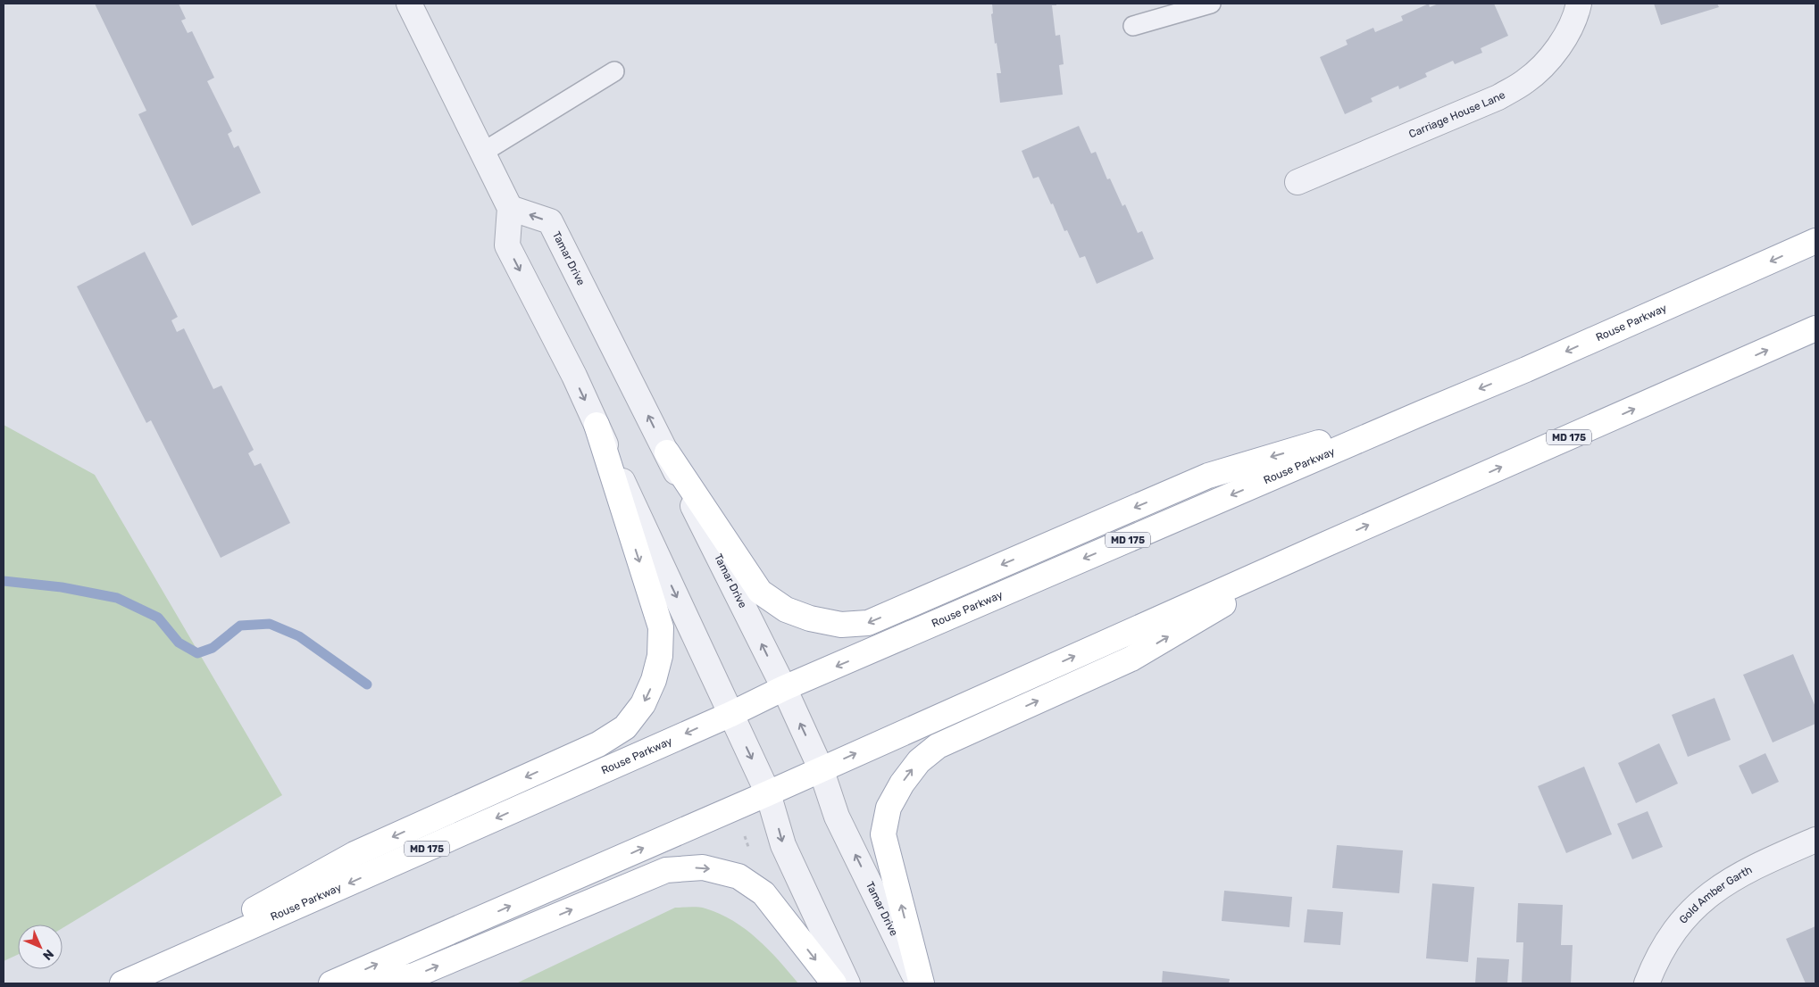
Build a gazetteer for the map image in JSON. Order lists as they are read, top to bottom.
{
  "streets": {
    "main road": ["Rouse Parkway", "MD 175"],
    "street": ["Carriage House Lane", "Tamar Drive", "Gold Amber Garth"]
  },
  "crossings": [
    ["Tamar Drive", "Rouse Parkway"],
    ["Tamar Drive", "MD 175"]
  ],
  "north": "bottom right"
}
